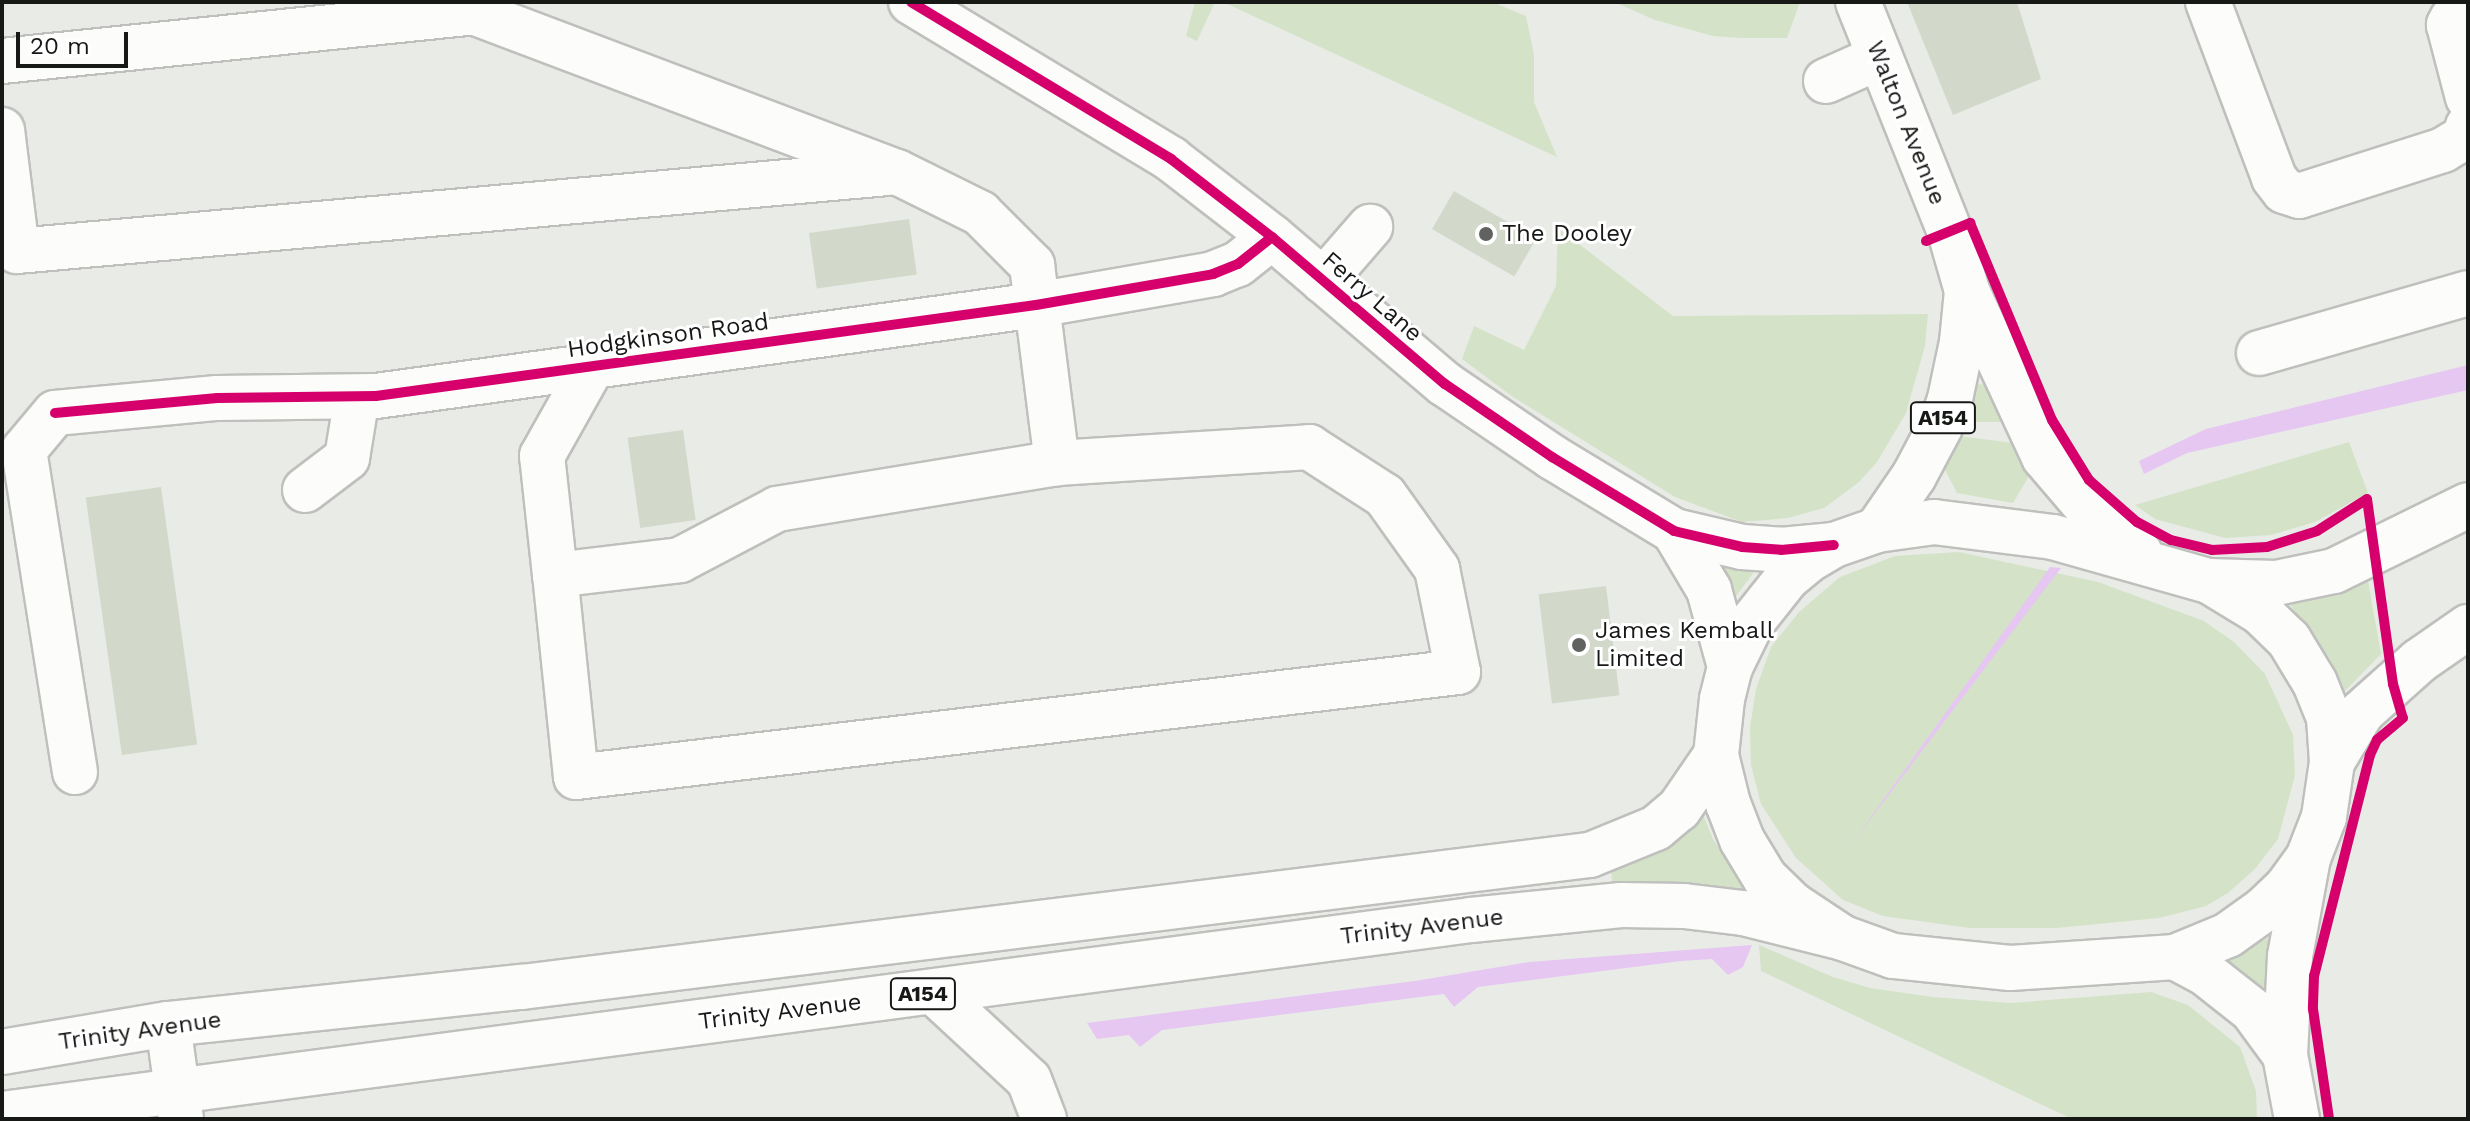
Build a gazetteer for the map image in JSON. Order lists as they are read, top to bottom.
{
  "streets": {
    "main road": [
      "Walton Avenue",
      "Ferry Lane",
      "Hodgkinson Road",
      "A154",
      "Trinity Avenue"
    ]
  },
  "crossings": [
    ["Ferry Lane", "Hodgkinson Road"]
  ],
  "places": ["The Dooley", "James Kemball Limited"],
  "scale_bar": "20 m"
}
